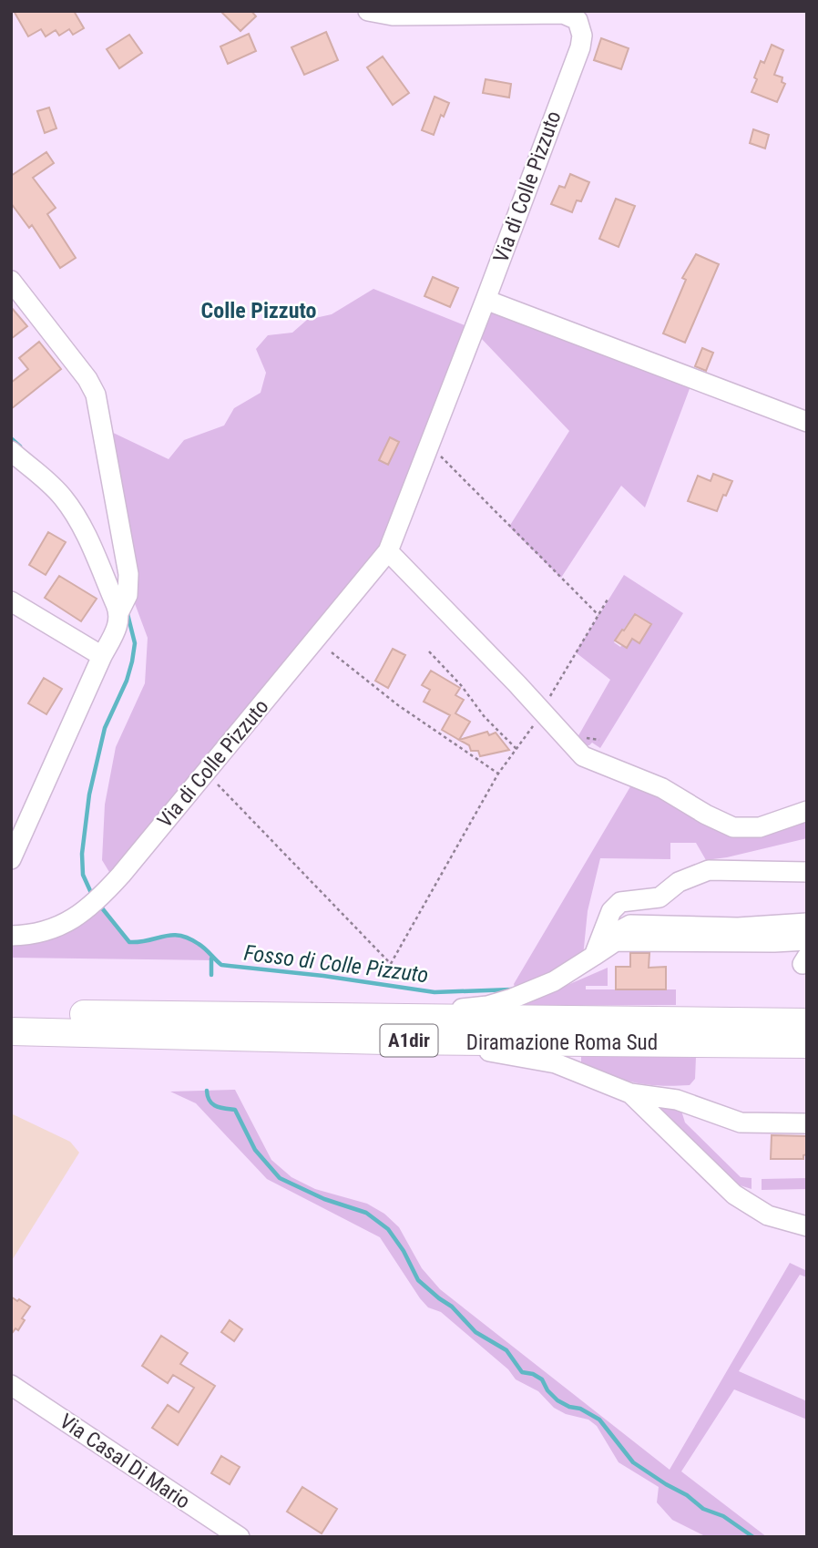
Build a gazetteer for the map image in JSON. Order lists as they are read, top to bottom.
{
  "streets": {
    "highway": ["A1dir", "Diramazione Roma Sud"],
    "street": ["Via di Colle Pizzuto", "Via Casal Di Mario"]
  },
  "districts": ["Colle Pizzuto"],
  "water": ["Fosso di Colle Pizzuto"]
}
